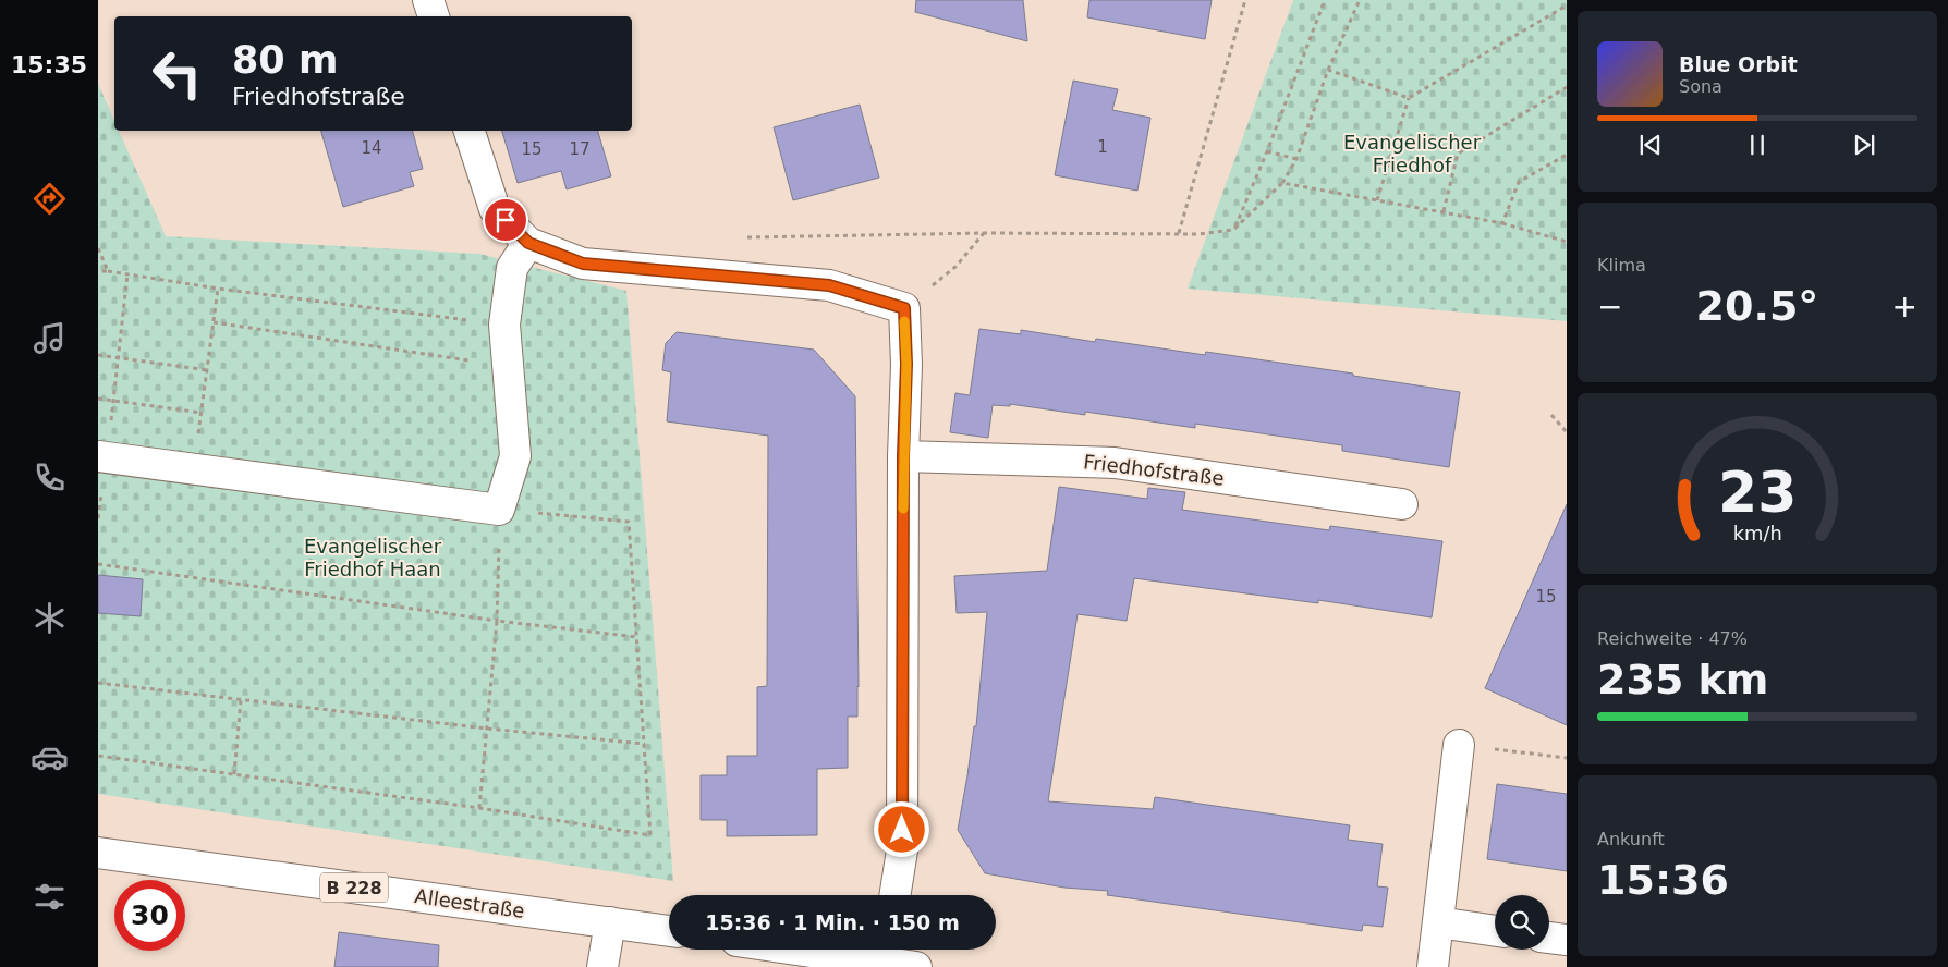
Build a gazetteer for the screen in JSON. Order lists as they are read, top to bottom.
{
  "streets": {
    "street": ["Friedhofstraße", "B 228", "Alleestraße"]
  },
  "parks": ["Evangelischer Friedhof", "Evangelischer Friedhof Haan"],
  "house_numbers": [
    "1",
    "14",
    "15",
    "17",
    "15"
  ],
  "page": {
    "tabs": "15:35",
    "turn": ["80 m", "Friedhofstraße"],
    "song": ["Blue Orbit", "Sona"],
    "tile": [
      "Klima",
      ["Reichweite · 47%", "235 km"],
      ["Ankunft", "15:36"]
    ],
    "heat": ["−", "20.5°", "+"],
    "limit": "30",
    "trip": "15:36 · 1 Min. · 150 m",
    "gauge": ["23", "km/h"]
  }
}
